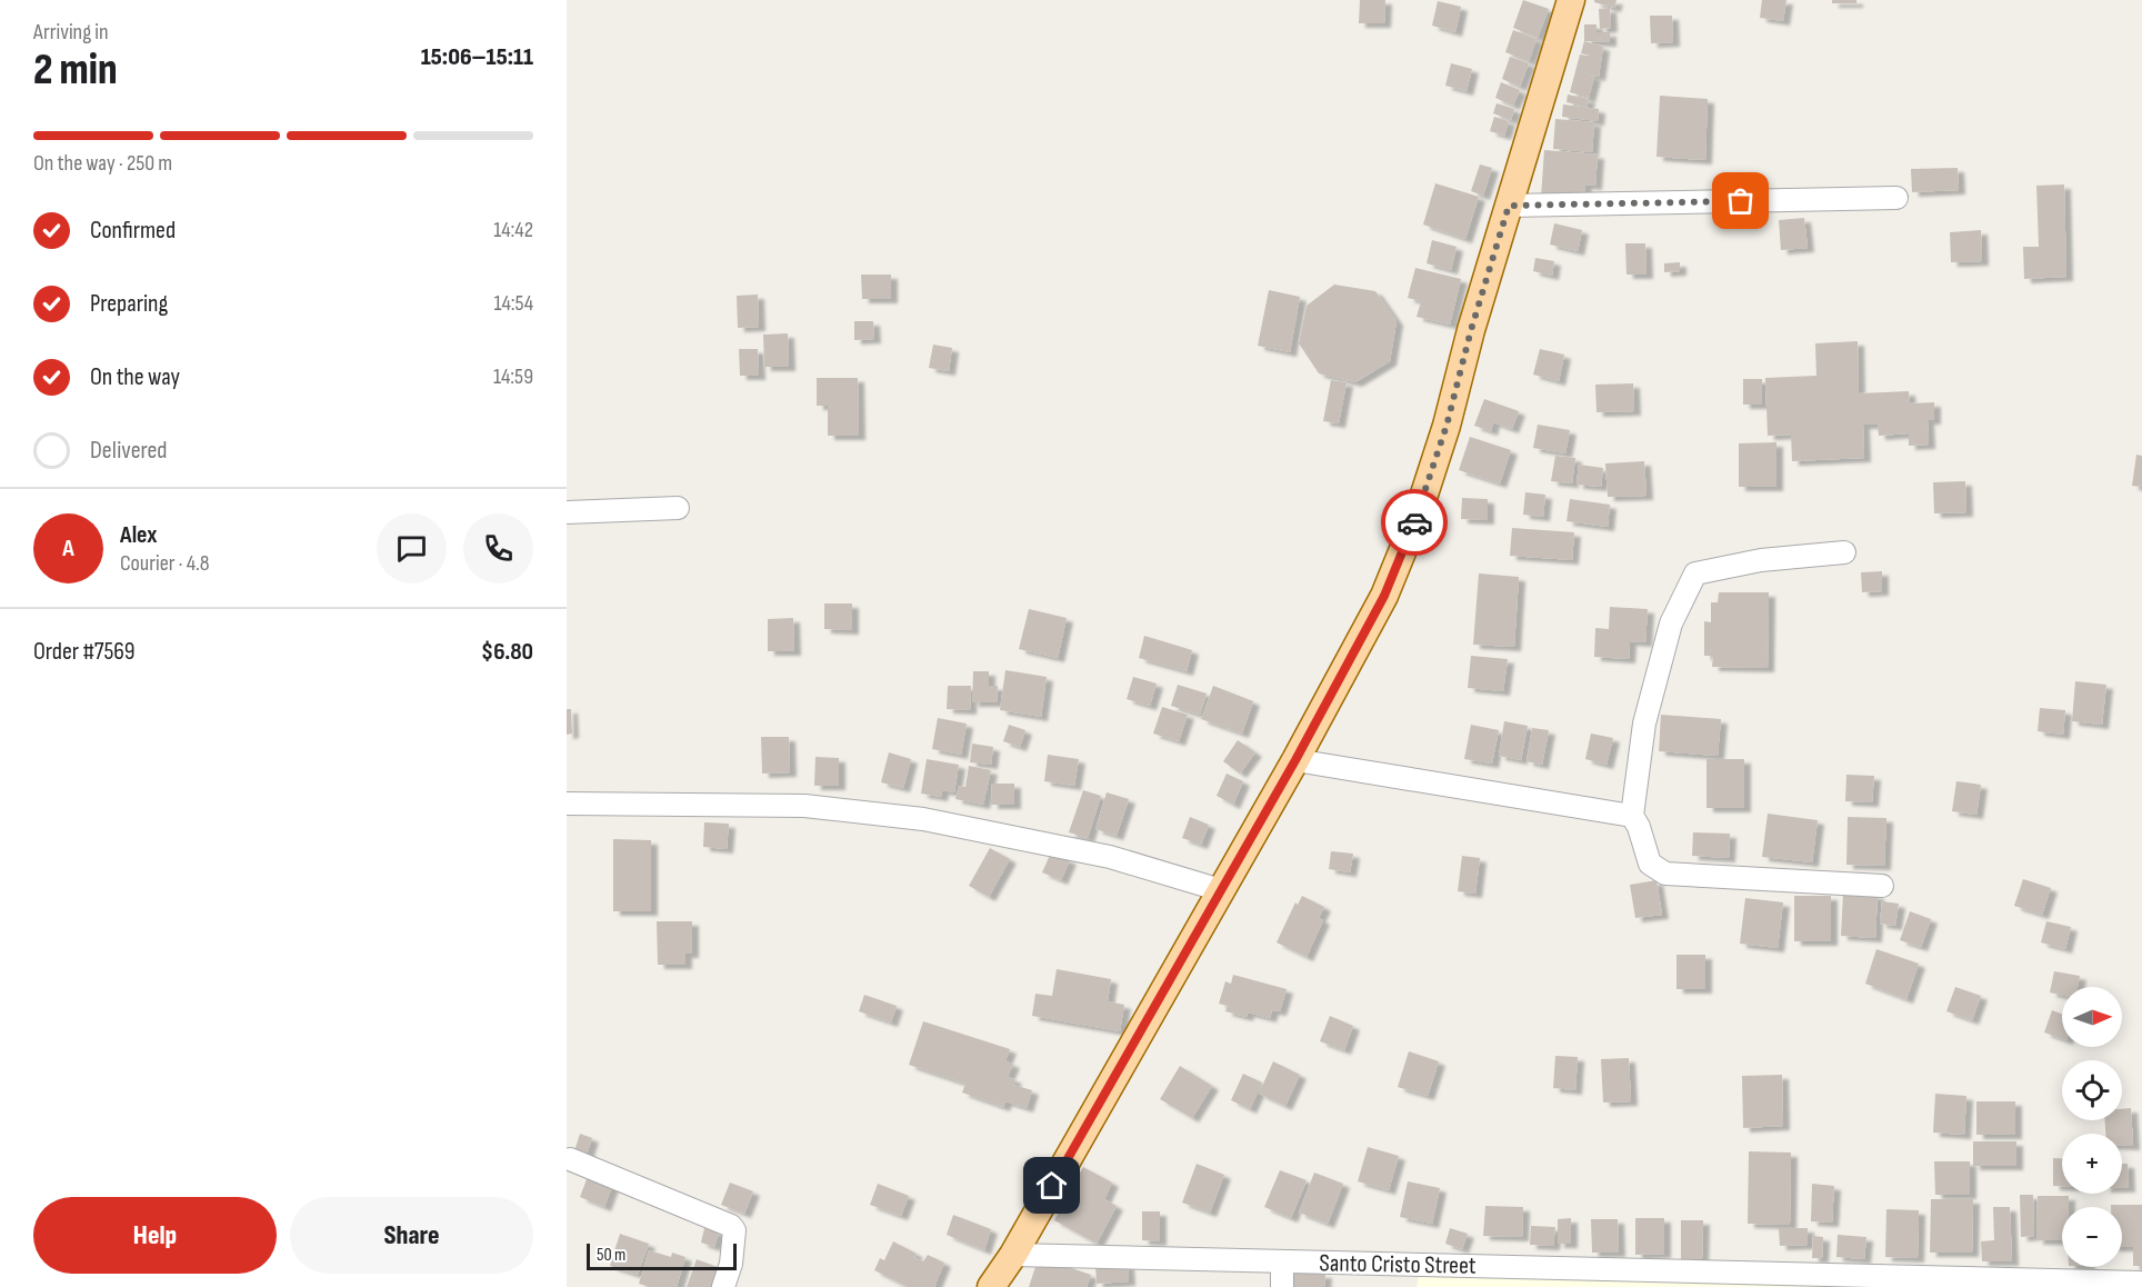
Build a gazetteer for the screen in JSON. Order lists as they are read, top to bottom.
{
  "streets": {
    "street": ["Santo Cristo Street"]
  },
  "scale_bar": "50 m",
  "north": "right",
  "page": {
    "heading": ["2 min", "Arriving in", "15:06–15:11"],
    "panel": [
      "Alex",
      "Courier · 4.8",
      "Order #7569",
      "$6.80"
    ],
    "bar": "On the way · 250 m",
    "list": [
      ["Confirmed", "14:42"],
      ["Preparing", "14:54"],
      ["On the way", "14:59"],
      "Delivered"
    ],
    "round": "A",
    "map_buttons": ["+", "−"],
    "buttons": ["Help", "Share"],
    "scale": "50 m"
  }
}
